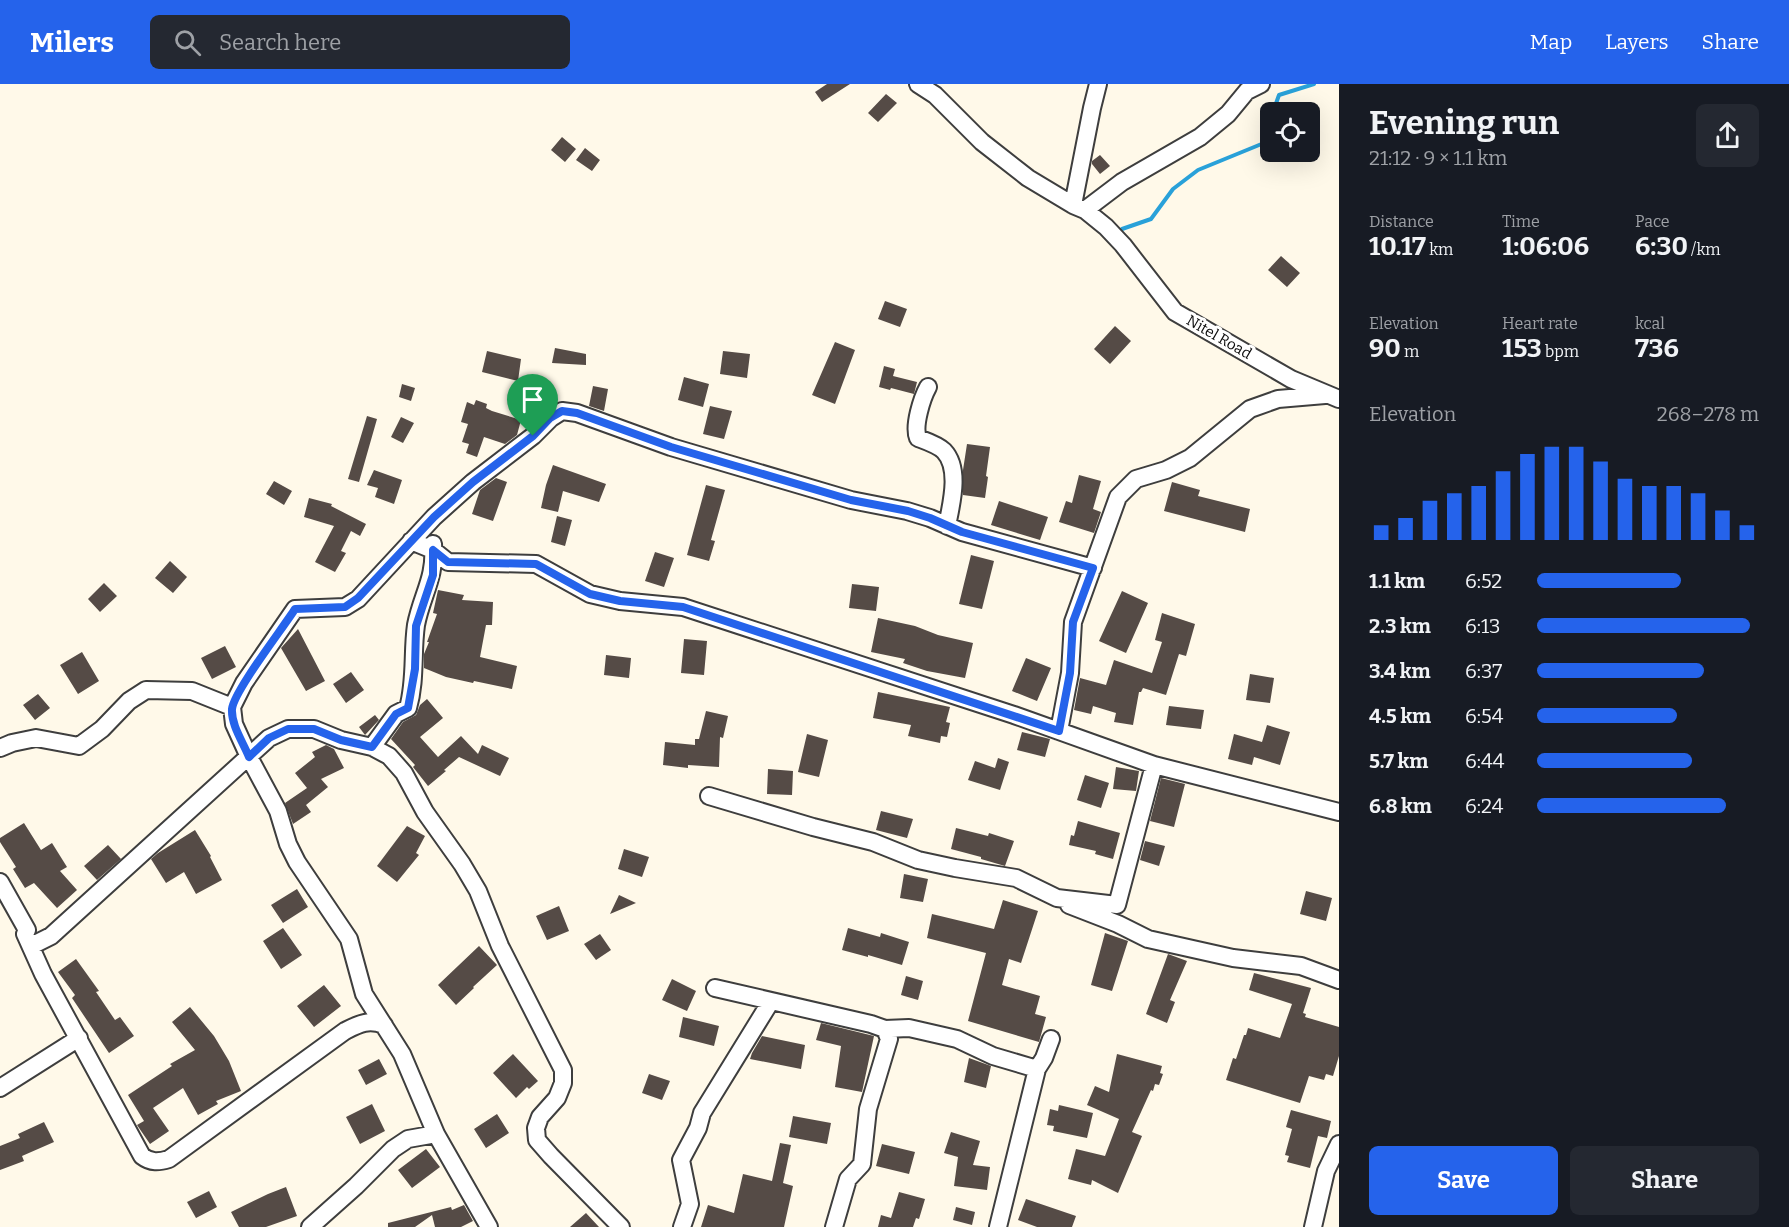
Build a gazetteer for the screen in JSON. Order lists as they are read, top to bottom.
{
  "streets": {
    "street": ["Nitel Road"]
  },
  "page": {
    "header": "Milers",
    "search": "Search here",
    "nav": ["Map", "Layers", "Share"],
    "heading": ["Evening run", "21:12 · 9 × 1.1 km"],
    "stats": [
      ["Distance", "10.17 km"],
      ["Time", "1:06:06"],
      ["Pace", "6:30 /km"],
      ["Elevation", "90 m"],
      ["Heart rate", "153 bpm"],
      ["kcal", "736"]
    ],
    "chart": ["Elevation", "268–278 m"],
    "list": [
      {
        "name": "1.1 km",
        "note": "6:52"
      },
      {
        "name": "2.3 km",
        "note": "6:13"
      },
      {
        "name": "3.4 km",
        "note": "6:37"
      },
      {
        "name": "4.5 km",
        "note": "6:54"
      },
      {
        "name": "5.7 km",
        "note": "6:44"
      },
      {
        "name": "6.8 km",
        "note": "6:24"
      }
    ],
    "buttons": ["Save", "Share"]
  }
}
